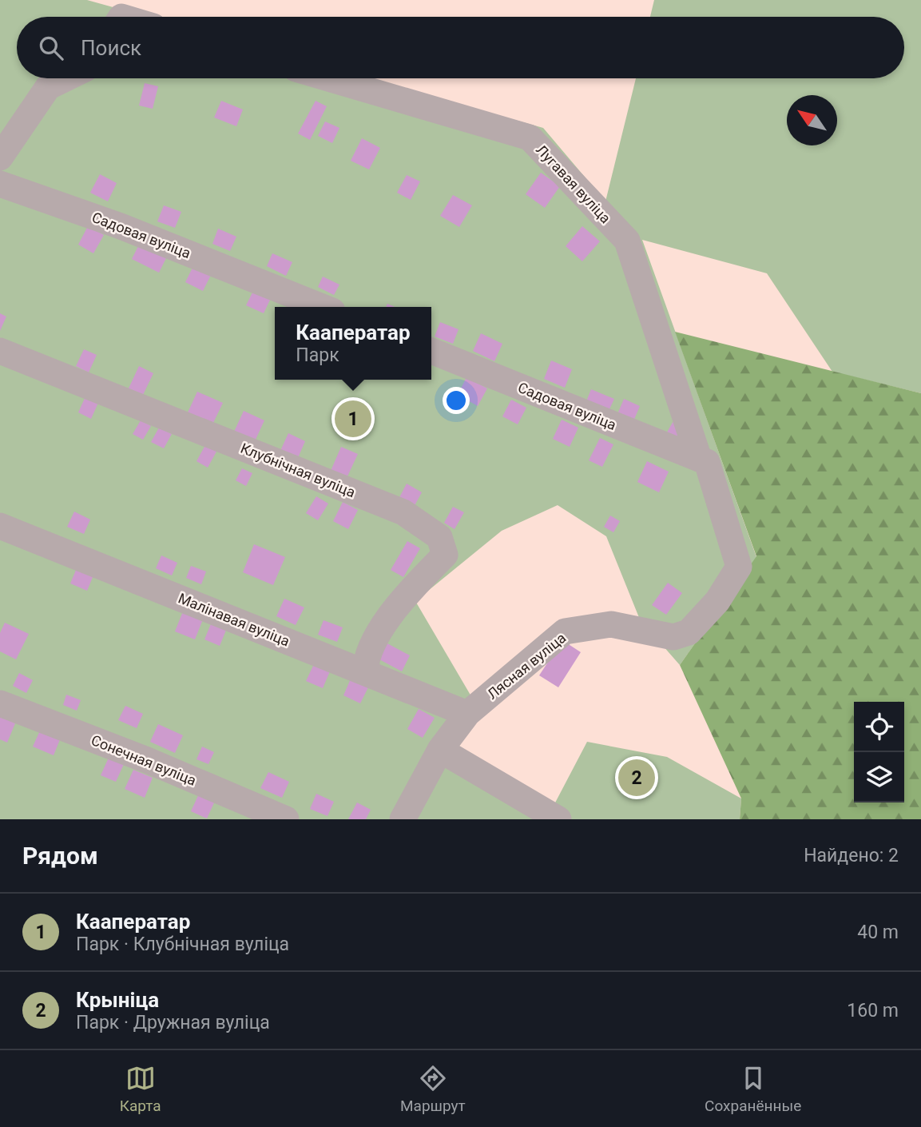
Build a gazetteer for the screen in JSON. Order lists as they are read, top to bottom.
{
  "streets": {
    "street": [
      "Лугавая вуліца",
      "Садовая вуліца",
      "Клубнічная вуліца",
      "Малінавая вуліца",
      "Лясная вуліца",
      "Сонечная вуліца"
    ]
  },
  "crossings": [
    ["Лугавая вуліца", "Садовая вуліца"],
    ["Лугавая вуліца", "Лясная вуліца"],
    ["Садовая вуліца", "Лясная вуліца"],
    ["Клубнічная вуліца", "Малінавая вуліца"],
    ["Малінавая вуліца", "Лясная вуліца"]
  ],
  "north": "top left",
  "page": {
    "search": "Поиск",
    "popup": ["Кааператар", "Парк"],
    "pins": ["1", "2"],
    "heading": ["Рядом", "Найдено: 2"],
    "list": [
      {
        "mark": "1",
        "name": "Кааператар",
        "note": "Парк · Клубнічная вуліца",
        "value": "40 m"
      },
      {
        "mark": "2",
        "name": "Крыніца",
        "note": "Парк · Дружная вуліца",
        "value": "160 m"
      }
    ],
    "nav": ["Карта", "Маршрут", "Сохранённые"]
  }
}
